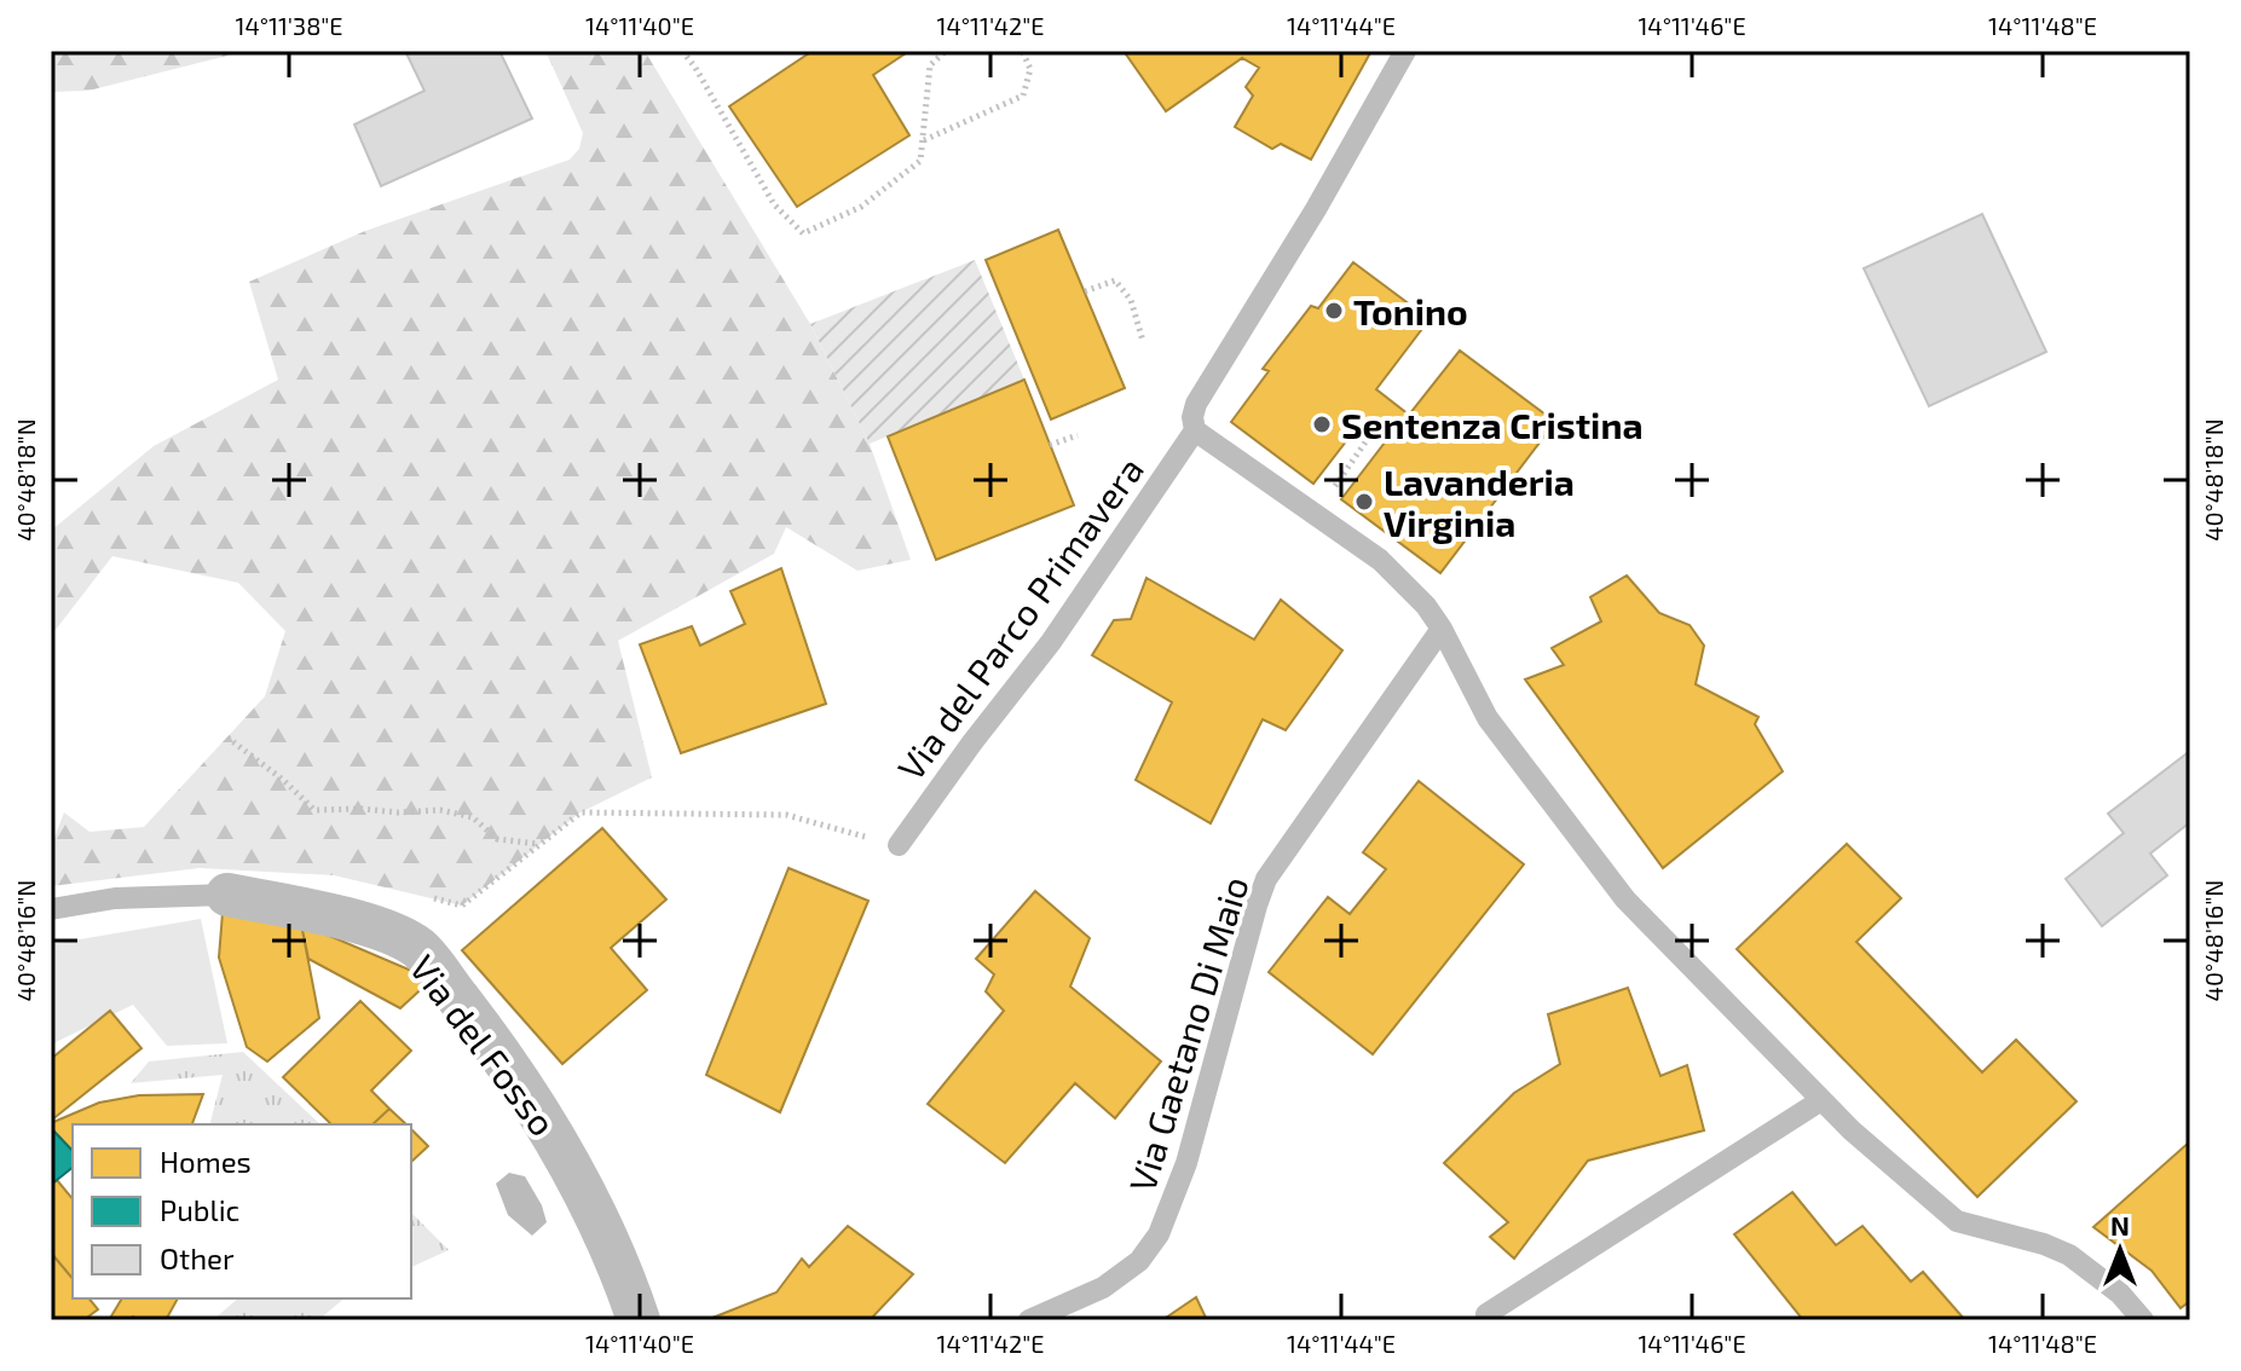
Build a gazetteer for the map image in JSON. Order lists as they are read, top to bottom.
{
  "streets": {
    "street": ["Via del Fosso"],
    "lane": ["Via del Parco Primavera", "Via Gaetano Di Maio"]
  },
  "places": ["Tonino", "Sentenza Cristina", "Lavanderia Virginia"],
  "legend": ["Homes", "Public", "Other"],
  "north": "top",
  "coordinates": [
    "14°11'38\"E",
    "14°11'40\"E",
    "14°11'42\"E",
    "14°11'44\"E",
    "14°11'46\"E",
    "14°11'48\"E",
    "40°48'18\"N",
    "40°48'16\"N"
  ]
}
